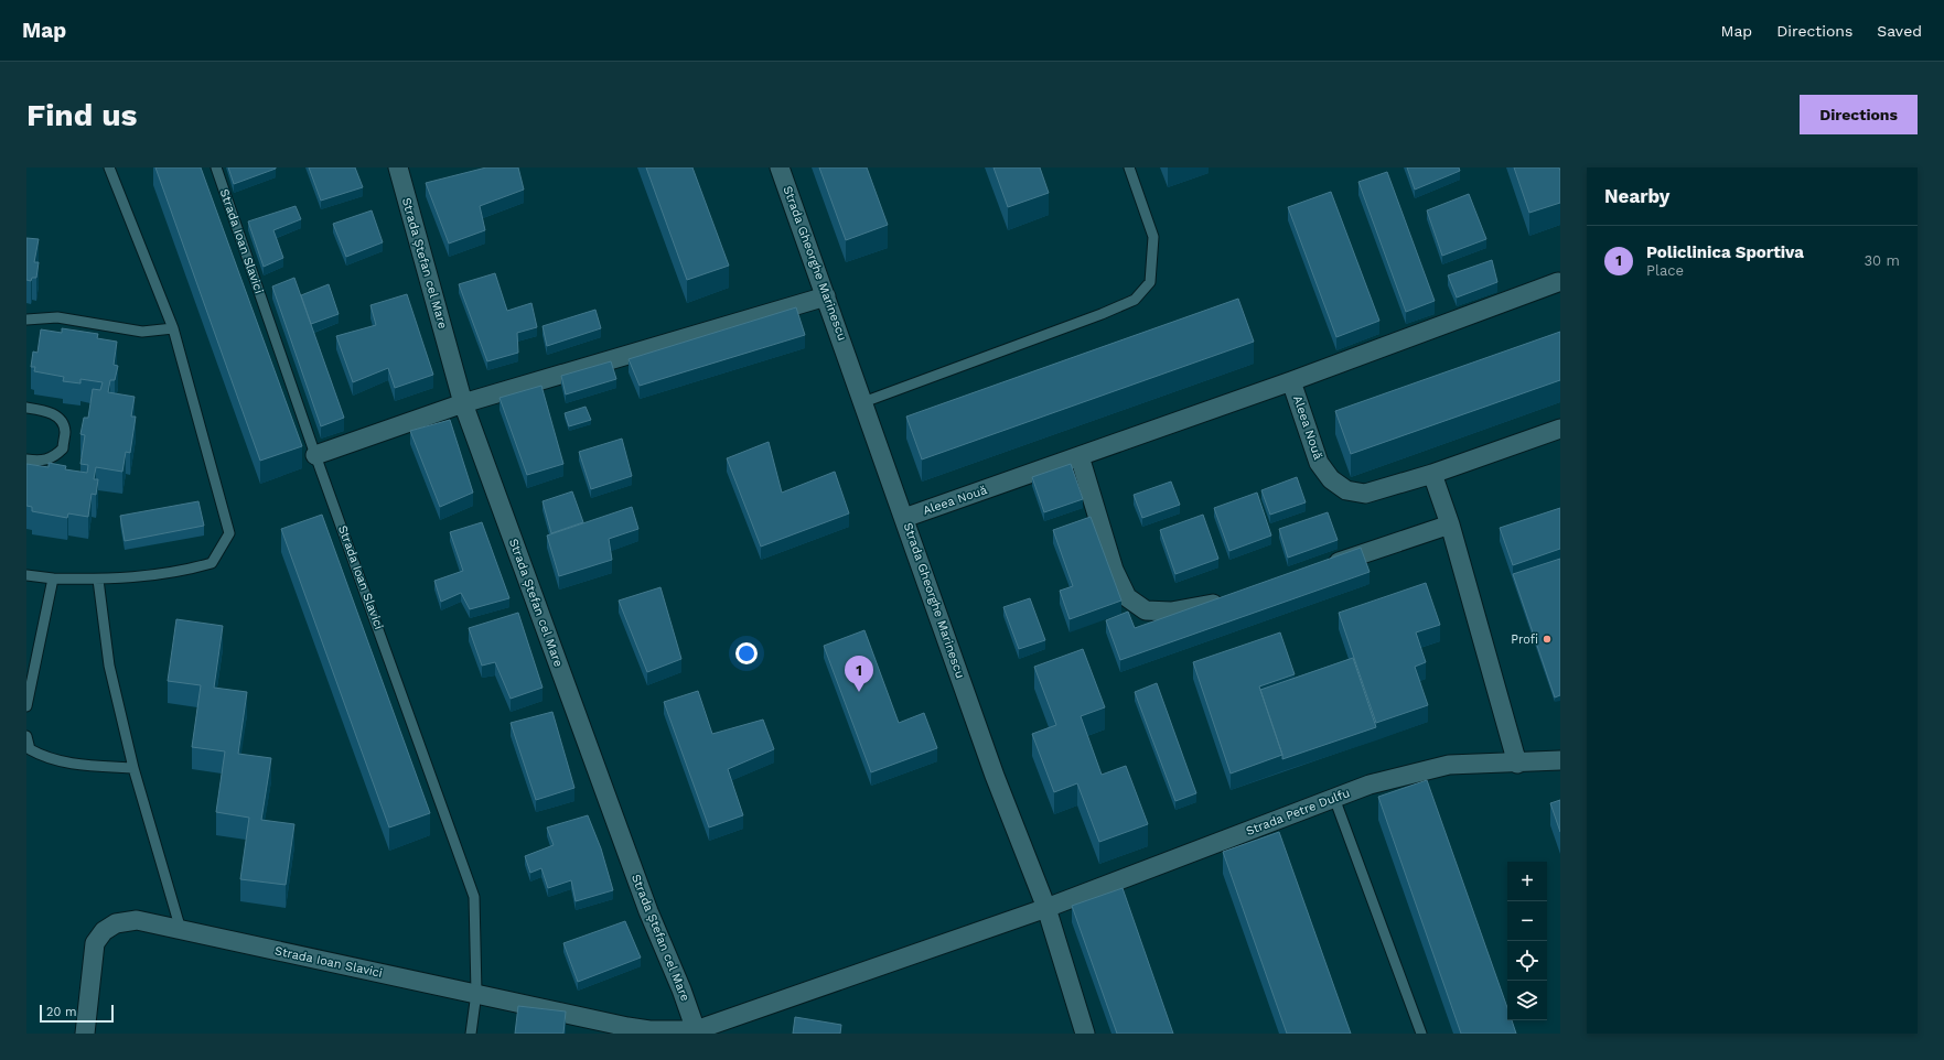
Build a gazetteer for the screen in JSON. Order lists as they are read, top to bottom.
{
  "streets": {
    "street": [
      "Strada Ioan Slavici",
      "Strada Ștefan cel Mare",
      "Strada Gheorghe Marinescu",
      "Aleea Nouă",
      "Strada Petre Dulfu"
    ]
  },
  "crossings": [
    ["Strada Ioan Slavici", "Strada Ștefan cel Mare"],
    ["Strada Ioan Slavici", "Strada Petre Dulfu"],
    ["Strada Ștefan cel Mare", "Strada Petre Dulfu"],
    ["Strada Gheorghe Marinescu", "Aleea Nouă"],
    ["Strada Gheorghe Marinescu", "Strada Petre Dulfu"]
  ],
  "places": ["Profi"],
  "scale_bar": "20 m",
  "page": {
    "header": "Map",
    "nav": ["Map", "Directions", "Saved"],
    "buttons": "Directions",
    "title": "Find us",
    "heading": "Nearby",
    "list": [
      {
        "mark": "1",
        "name": "Policlinica Sportiva",
        "note": "Place",
        "value": "30 m"
      }
    ],
    "pins": "1",
    "map_buttons": ["+", "−"],
    "scale": "20 m"
  }
}
